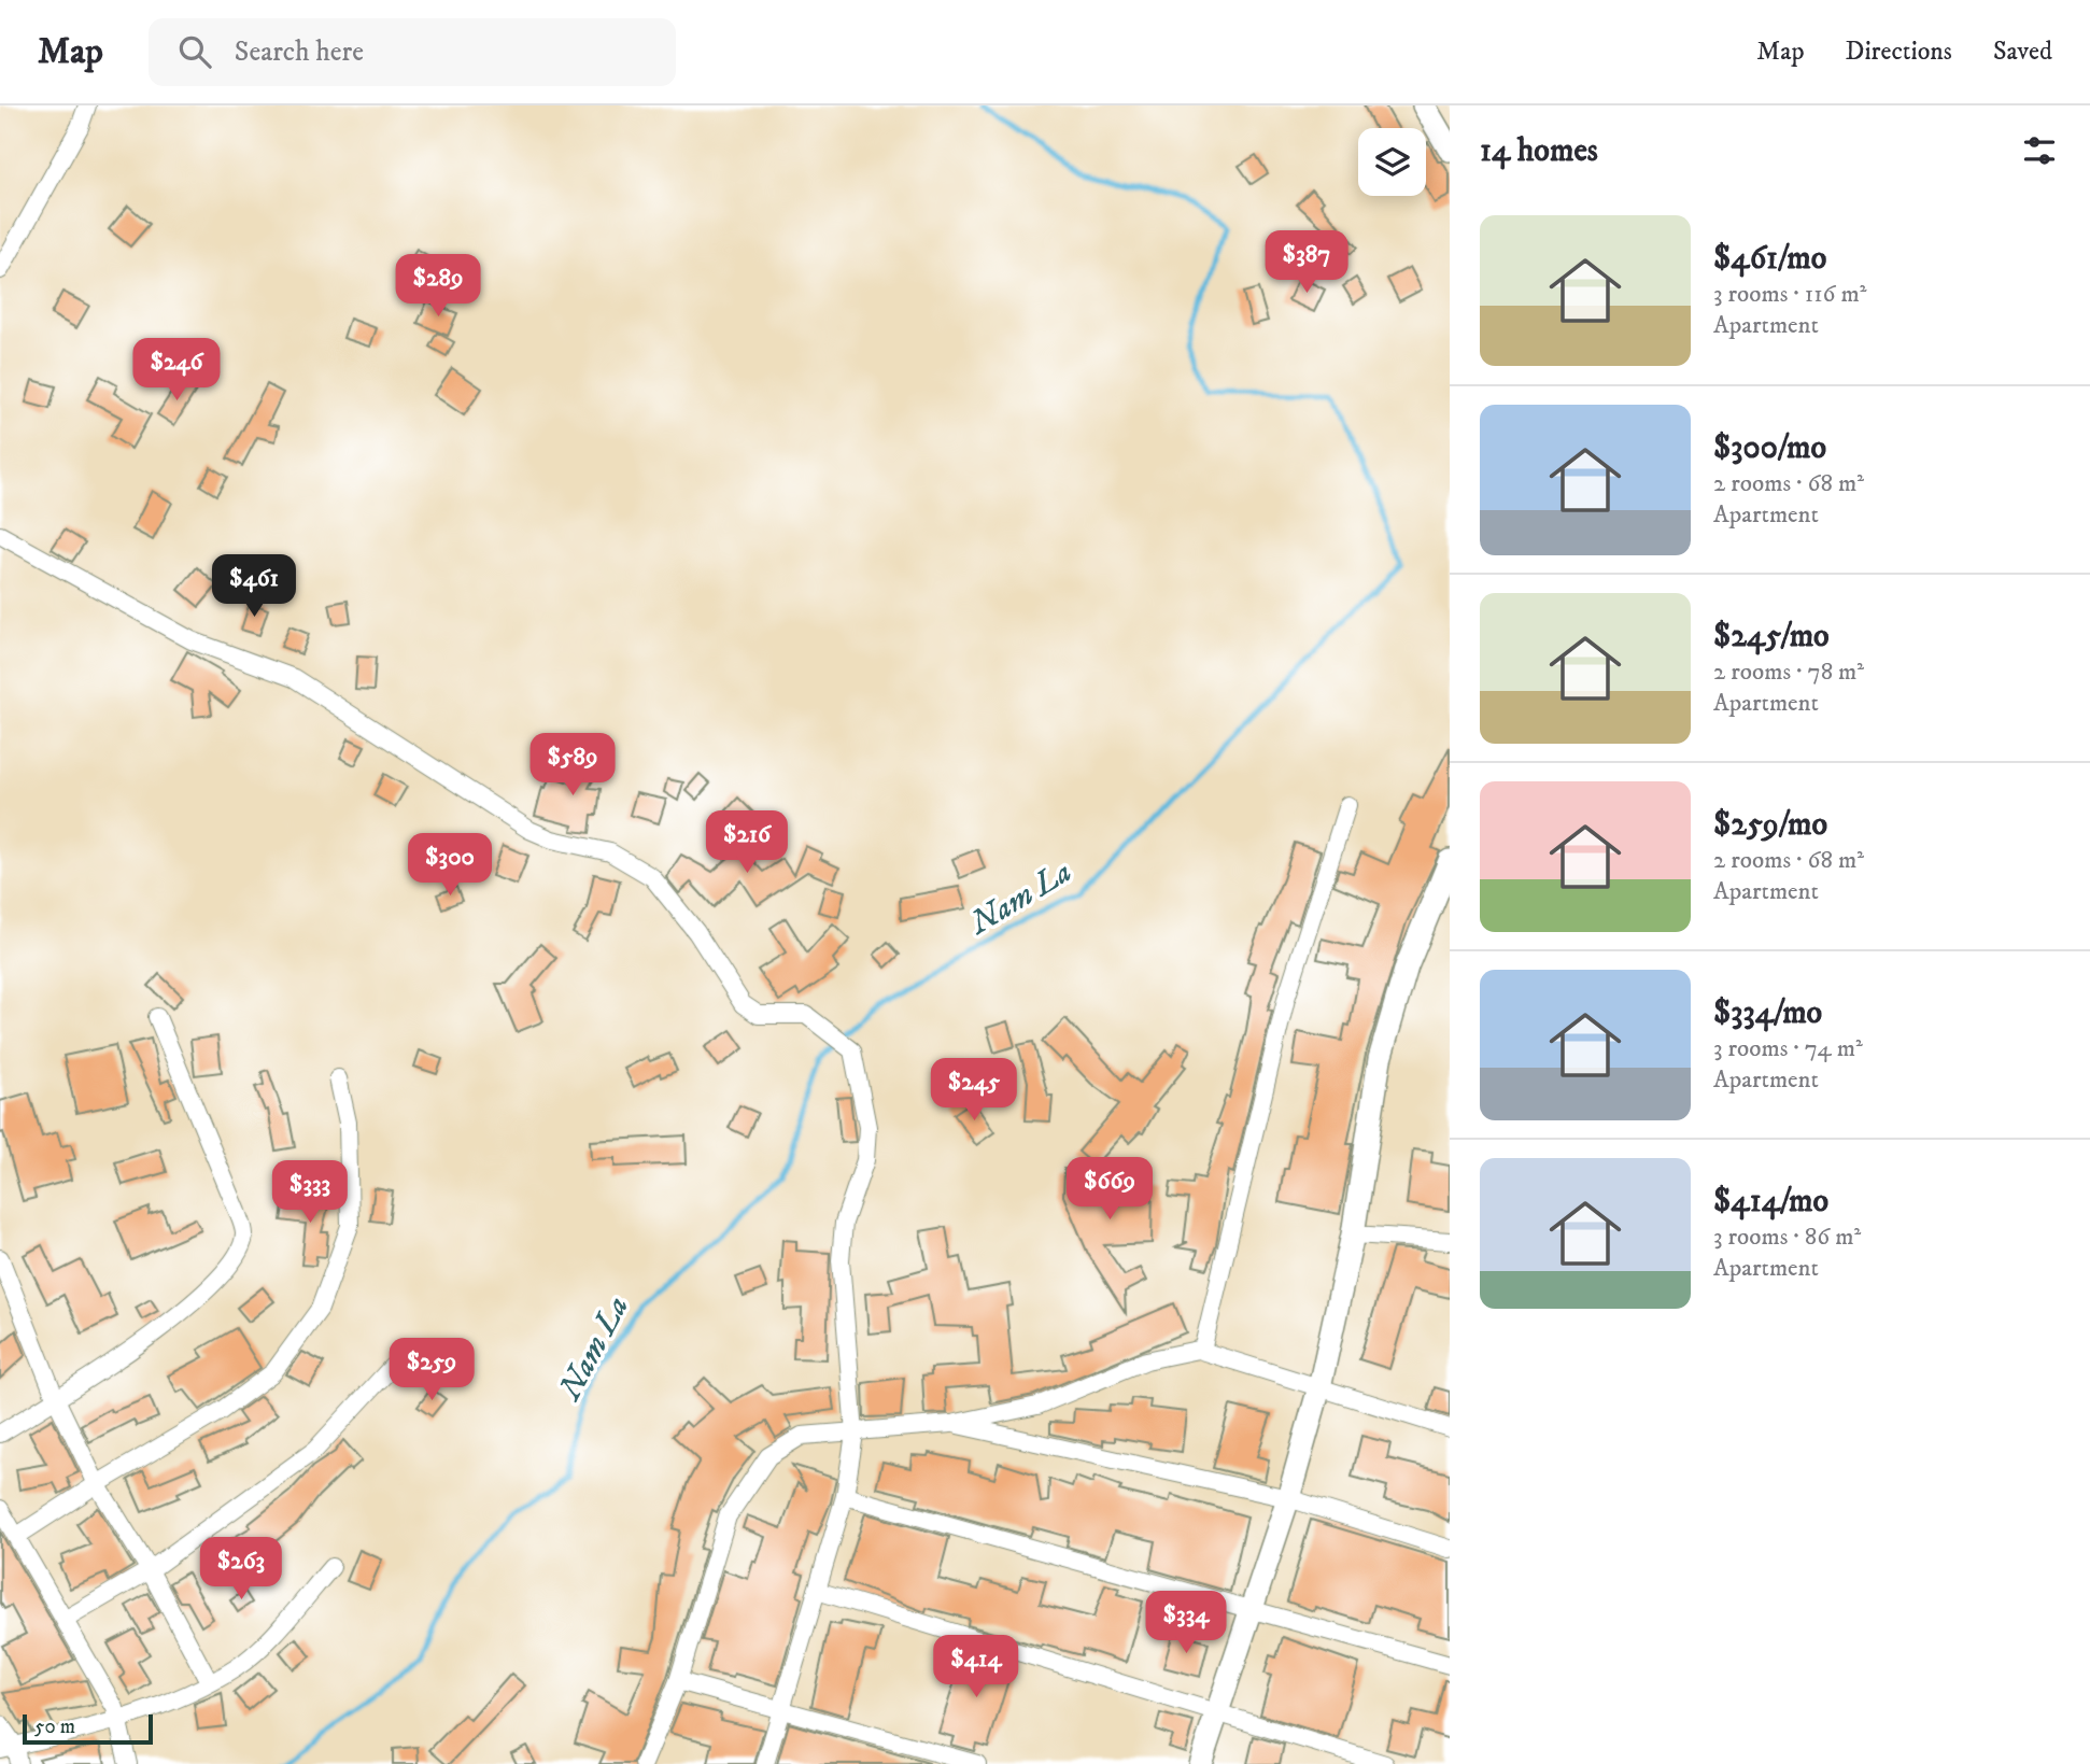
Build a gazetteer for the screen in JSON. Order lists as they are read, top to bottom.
{
  "water": ["Nam La"],
  "scale_bar": "50 m",
  "page": {
    "header": "Map",
    "search": "Search here",
    "nav": ["Map", "Directions", "Saved"],
    "heading": "14 homes",
    "list": [
      {
        "name": "$461/mo",
        "note": "3 rooms · 116 m² · Apartment"
      },
      {
        "name": "$300/mo",
        "note": "2 rooms · 68 m² · Apartment"
      },
      {
        "name": "$245/mo",
        "note": "2 rooms · 78 m² · Apartment"
      },
      {
        "name": "$259/mo",
        "note": "2 rooms · 68 m² · Apartment"
      },
      {
        "name": "$334/mo",
        "note": "3 rooms · 74 m² · Apartment"
      },
      {
        "name": "$414/mo",
        "note": "3 rooms · 86 m² · Apartment"
      }
    ],
    "price": [
      "$387",
      "$289",
      "$246",
      "$461",
      "$589",
      "$216",
      "$300",
      "$245",
      "$669",
      "$333",
      "$259",
      "$263",
      "$334",
      "$414"
    ],
    "scale": "50 m"
  }
}
